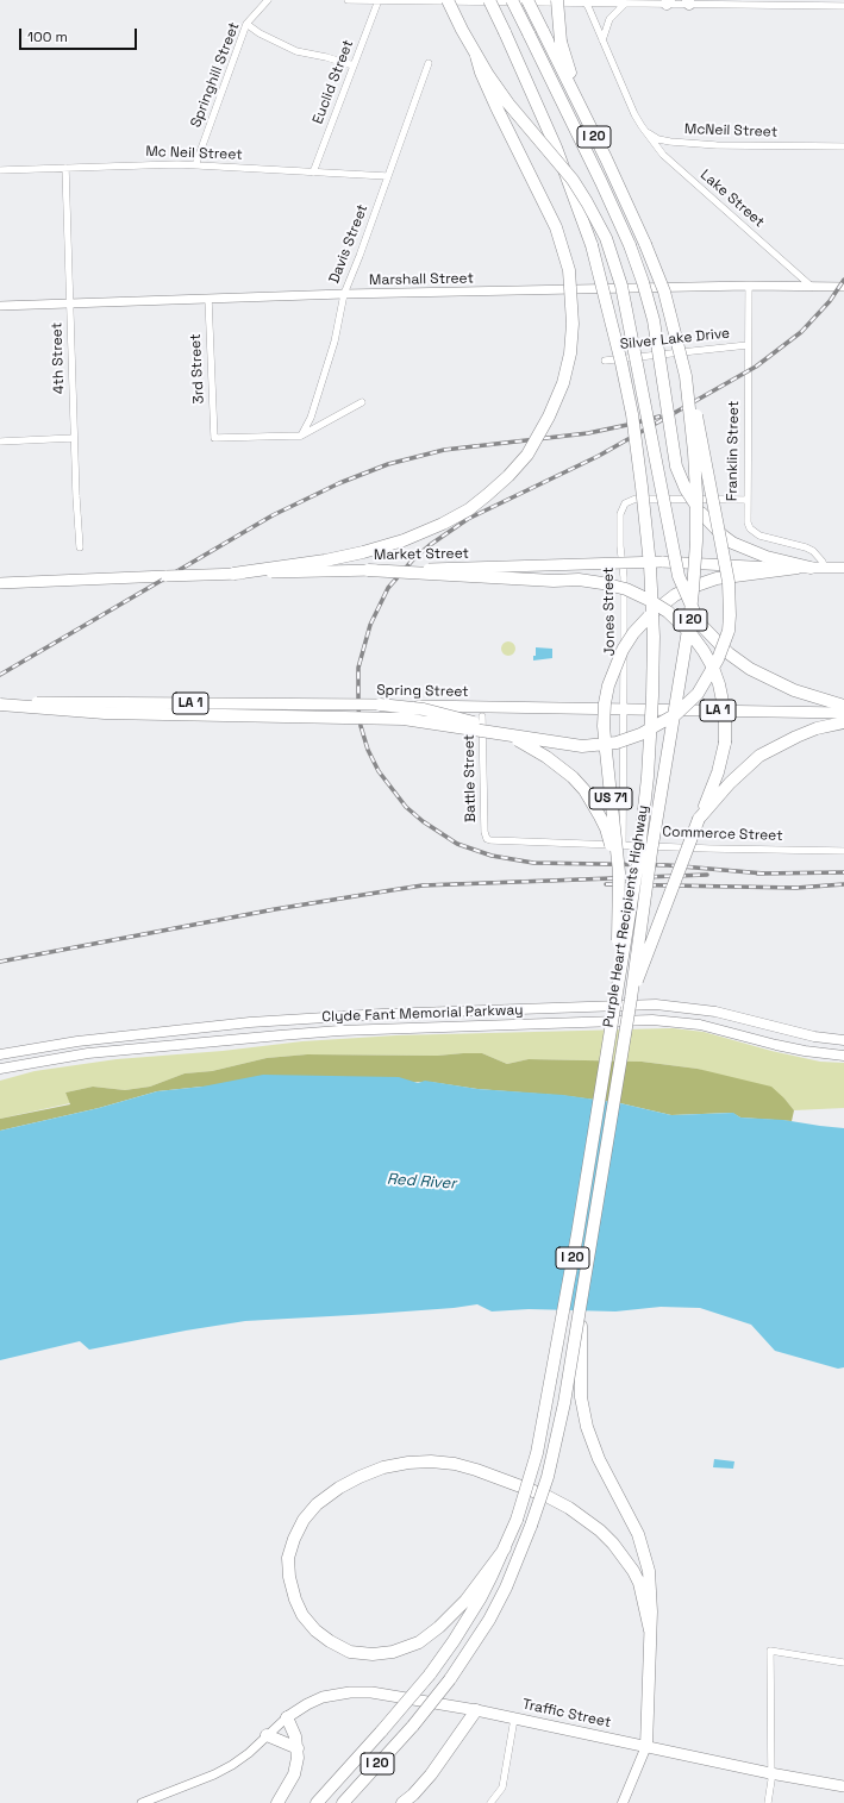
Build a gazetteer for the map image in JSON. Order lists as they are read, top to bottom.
{
  "streets": {
    "highway": ["I 20", "US 71", "Purple Heart Recipients Highway"],
    "main road": [
      "Market Street",
      "Spring Street",
      "LA 1",
      "Clyde Fant Memorial Parkway",
      "Traffic Street"
    ],
    "street": [
      "Springhill Street",
      "Euclid Street",
      "McNeil Street",
      "Mc Neil Street",
      "Lake Street",
      "Davis Street",
      "Marshall Street",
      "Silver Lake Drive",
      "4th Street",
      "3rd Street",
      "Franklin Street",
      "Jones Street",
      "Battle Street",
      "Commerce Street"
    ]
  },
  "crossings": [
    ["Springhill Street", "Mc Neil Street"],
    ["Euclid Street", "Mc Neil Street"],
    ["McNeil Street", "Lake Street"],
    ["Mc Neil Street", "Davis Street"],
    ["Mc Neil Street", "4th Street"],
    ["Lake Street", "Marshall Street"],
    ["Davis Street", "Marshall Street"],
    ["Davis Street", "3rd Street"],
    ["Marshall Street", "4th Street"],
    ["Marshall Street", "3rd Street"],
    ["Marshall Street", "Franklin Street"],
    ["Silver Lake Drive", "Franklin Street"],
    ["Franklin Street", "Market Street"],
    ["Franklin Street", "Jones Street"],
    ["Market Street", "US 71"],
    ["Jones Street", "Spring Street"],
    ["Jones Street", "Commerce Street"],
    ["Battle Street", "Commerce Street"],
    ["US 71", "Purple Heart Recipients Highway"]
  ],
  "water": ["Red River"],
  "scale_bar": "100 m"
}
